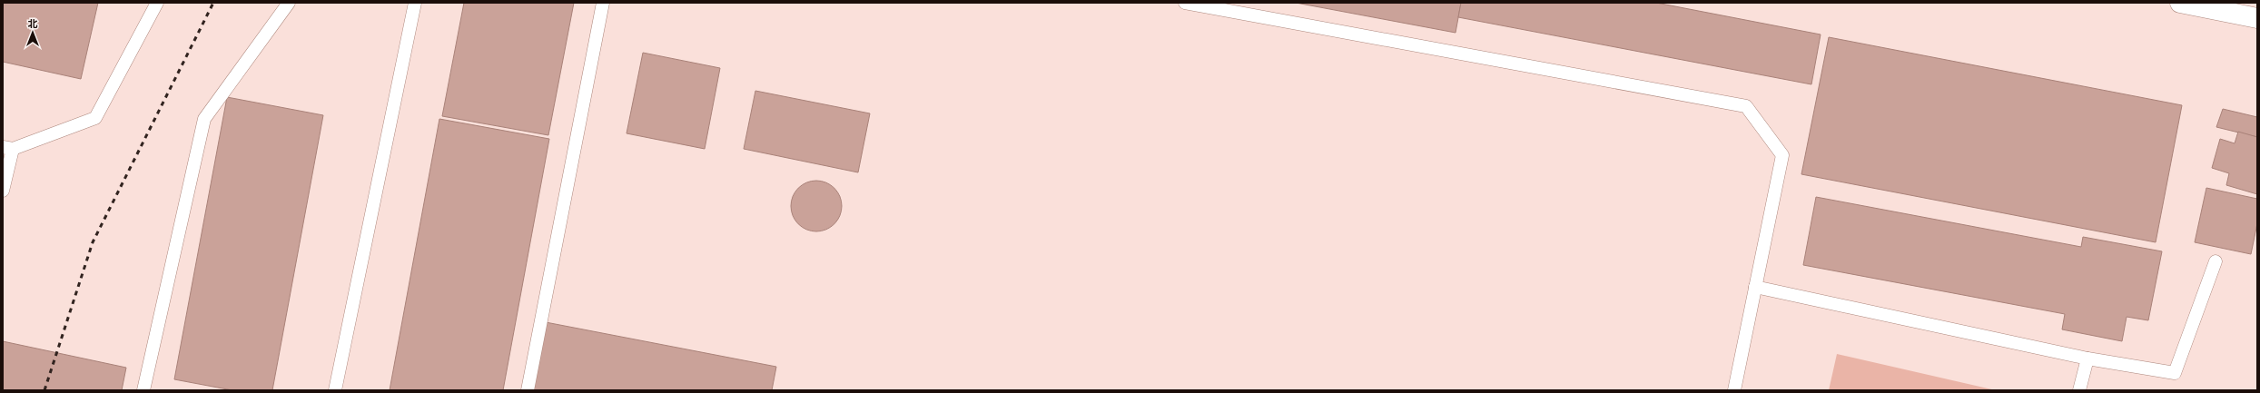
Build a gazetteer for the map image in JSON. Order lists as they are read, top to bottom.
{
  "north": "top"
}
